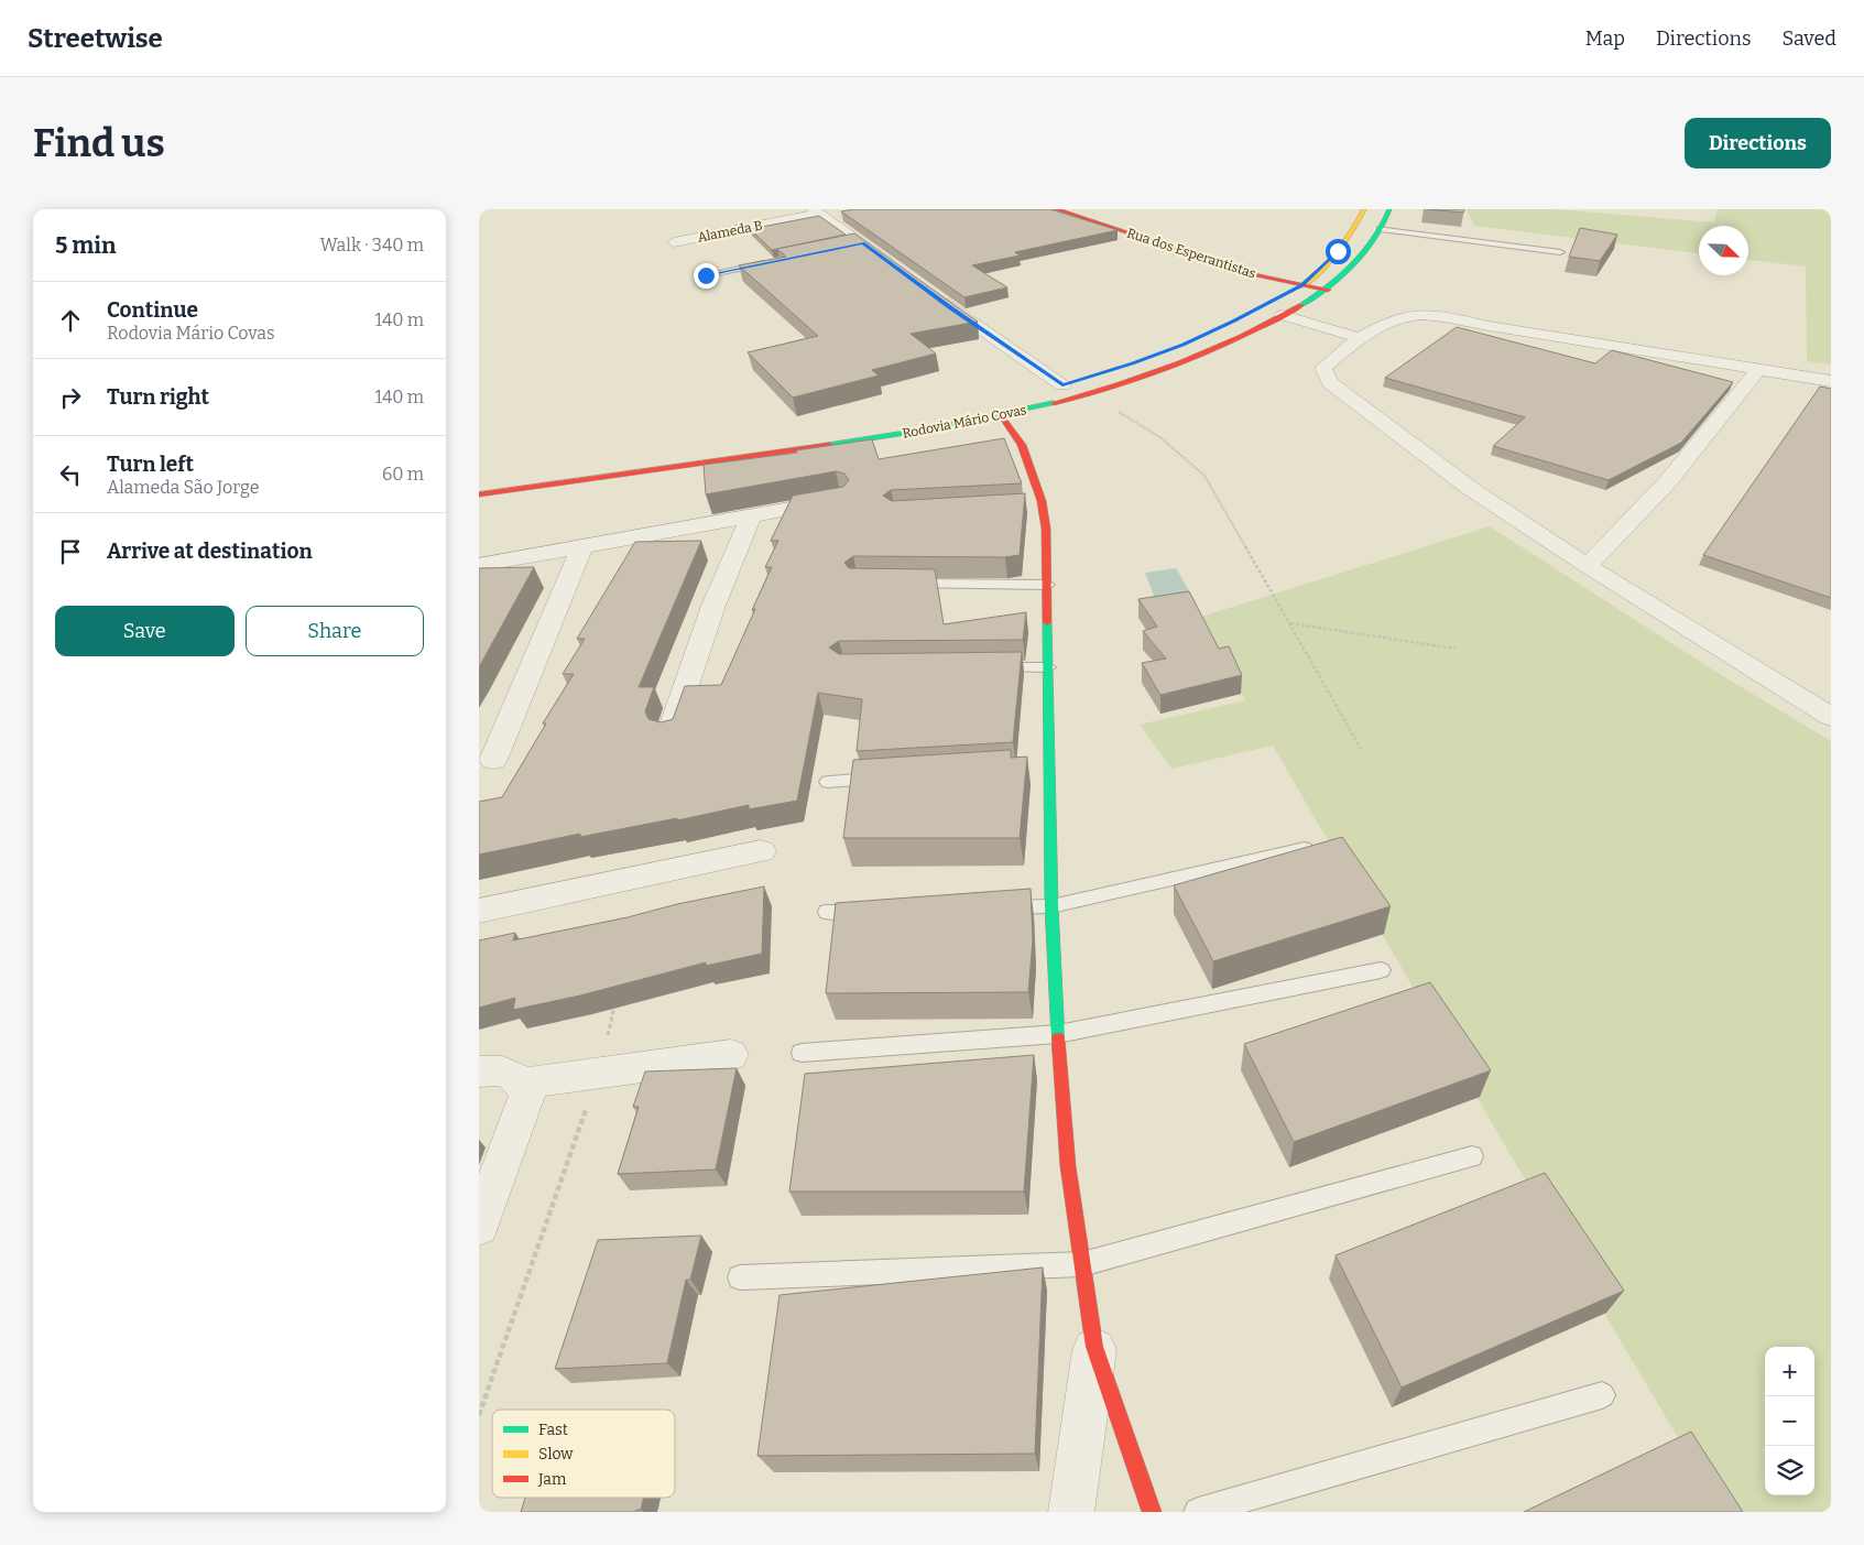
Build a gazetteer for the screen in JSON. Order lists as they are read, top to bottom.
{
  "streets": {
    "main road": ["Rua dos Esperantistas", "Rodovia Mário Covas"],
    "street": ["Alameda B"]
  },
  "crossings": [
    ["Rua dos Esperantistas", "Rodovia Mário Covas"]
  ],
  "legend": ["Fast", "Slow", "Jam"],
  "north": "bottom right",
  "page": {
    "header": "Streetwise",
    "nav": ["Map", "Directions", "Saved"],
    "buttons": [
      "Directions",
      ["Save", "Share"]
    ],
    "title": "Find us",
    "heading": ["5 min", "Walk · 340 m"],
    "list": [
      ["Continue", "Rodovia Mário Covas", "140 m"],
      ["Turn right", "140 m"],
      ["Turn left", "Alameda São Jorge", "60 m"],
      "Arrive at destination"
    ],
    "map_buttons": ["+", "−"]
  }
}
